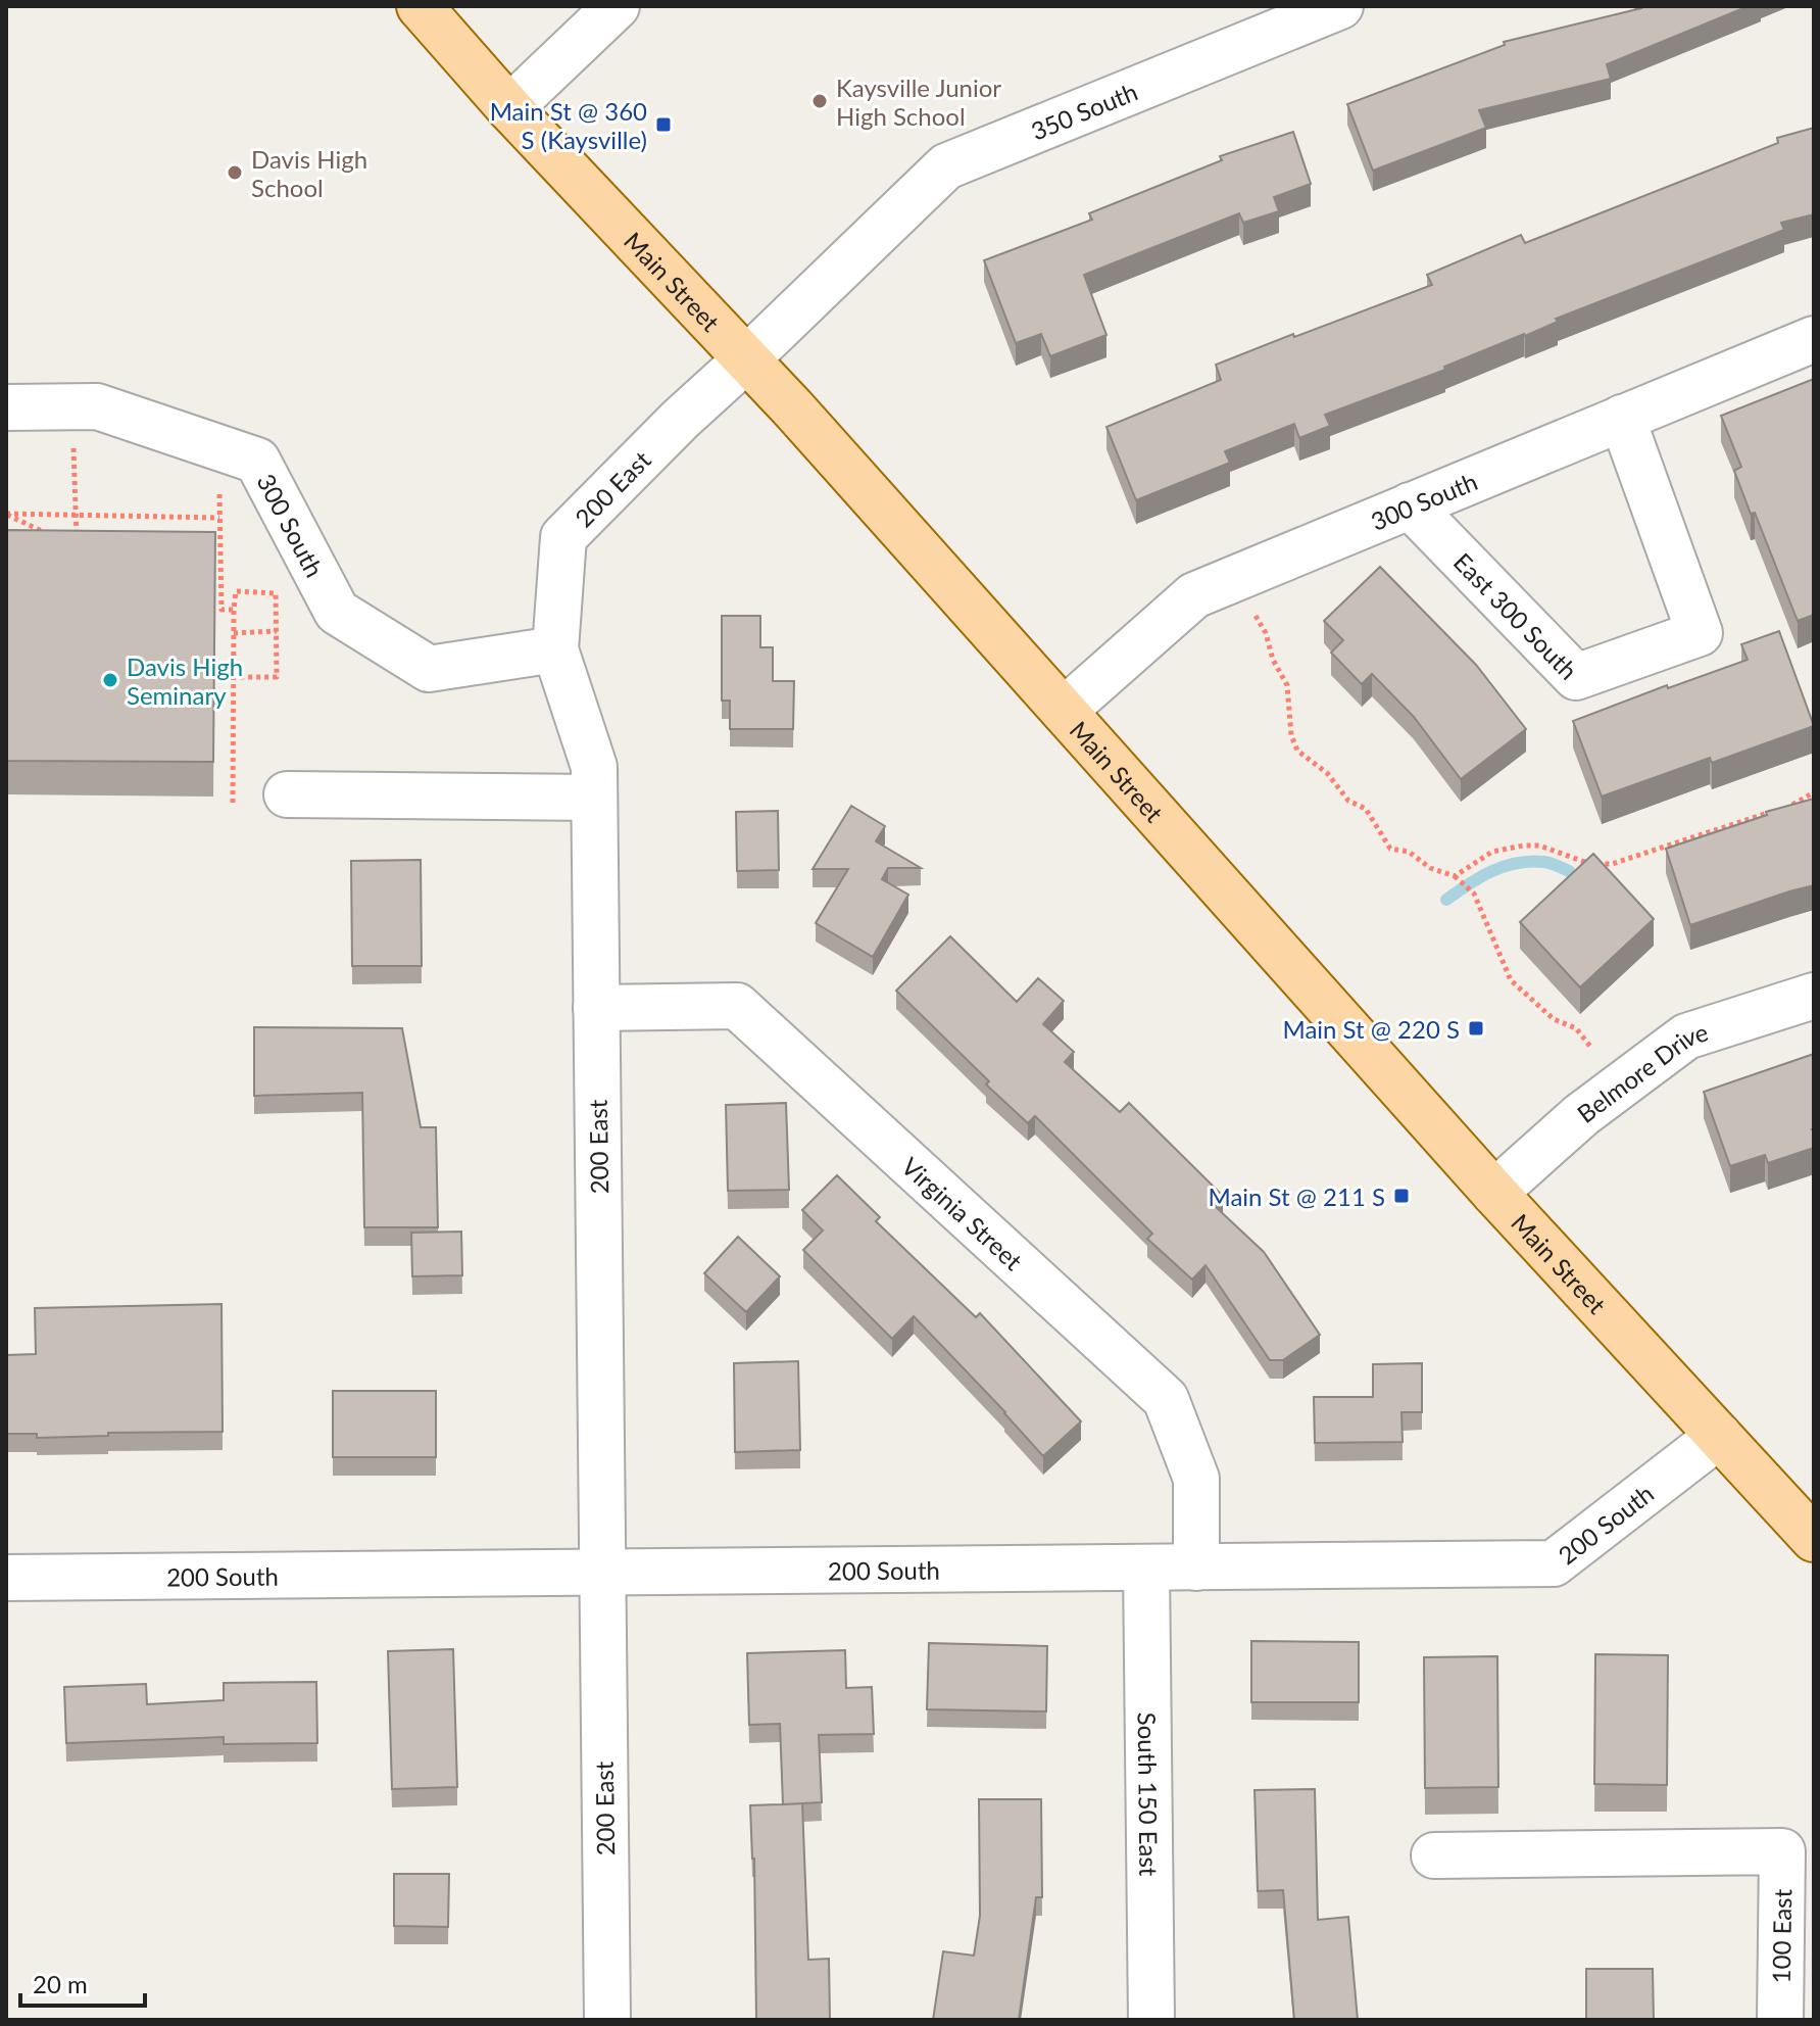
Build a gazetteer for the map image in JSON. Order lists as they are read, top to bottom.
{
  "streets": {
    "main road": ["Main Street"],
    "street": [
      "350 South",
      "200 East",
      "300 South",
      "East 300 South",
      "Belmore Drive",
      "Virginia Street",
      "200 South",
      "South 150 East",
      "100 East"
    ]
  },
  "crossings": [
    ["350 South", "Main Street"],
    ["350 South", "200 East"],
    ["Main Street", "200 East"],
    ["Main Street", "300 South"],
    ["Main Street", "Belmore Drive"],
    ["Main Street", "200 South"],
    ["200 East", "300 South"],
    ["200 East", "Virginia Street"],
    ["200 East", "200 South"],
    ["300 South", "East 300 South"],
    ["Virginia Street", "200 South"],
    ["200 South", "South 150 East"]
  ],
  "places": {
    "other": ["Kaysville Junior High School", "Davis High School", "Davis High Seminary"],
    "transit": ["Main St @ 360 S (Kaysville)", "Main St @ 220 S", "Main St @ 211 S"]
  },
  "scale_bar": "20 m"
}
